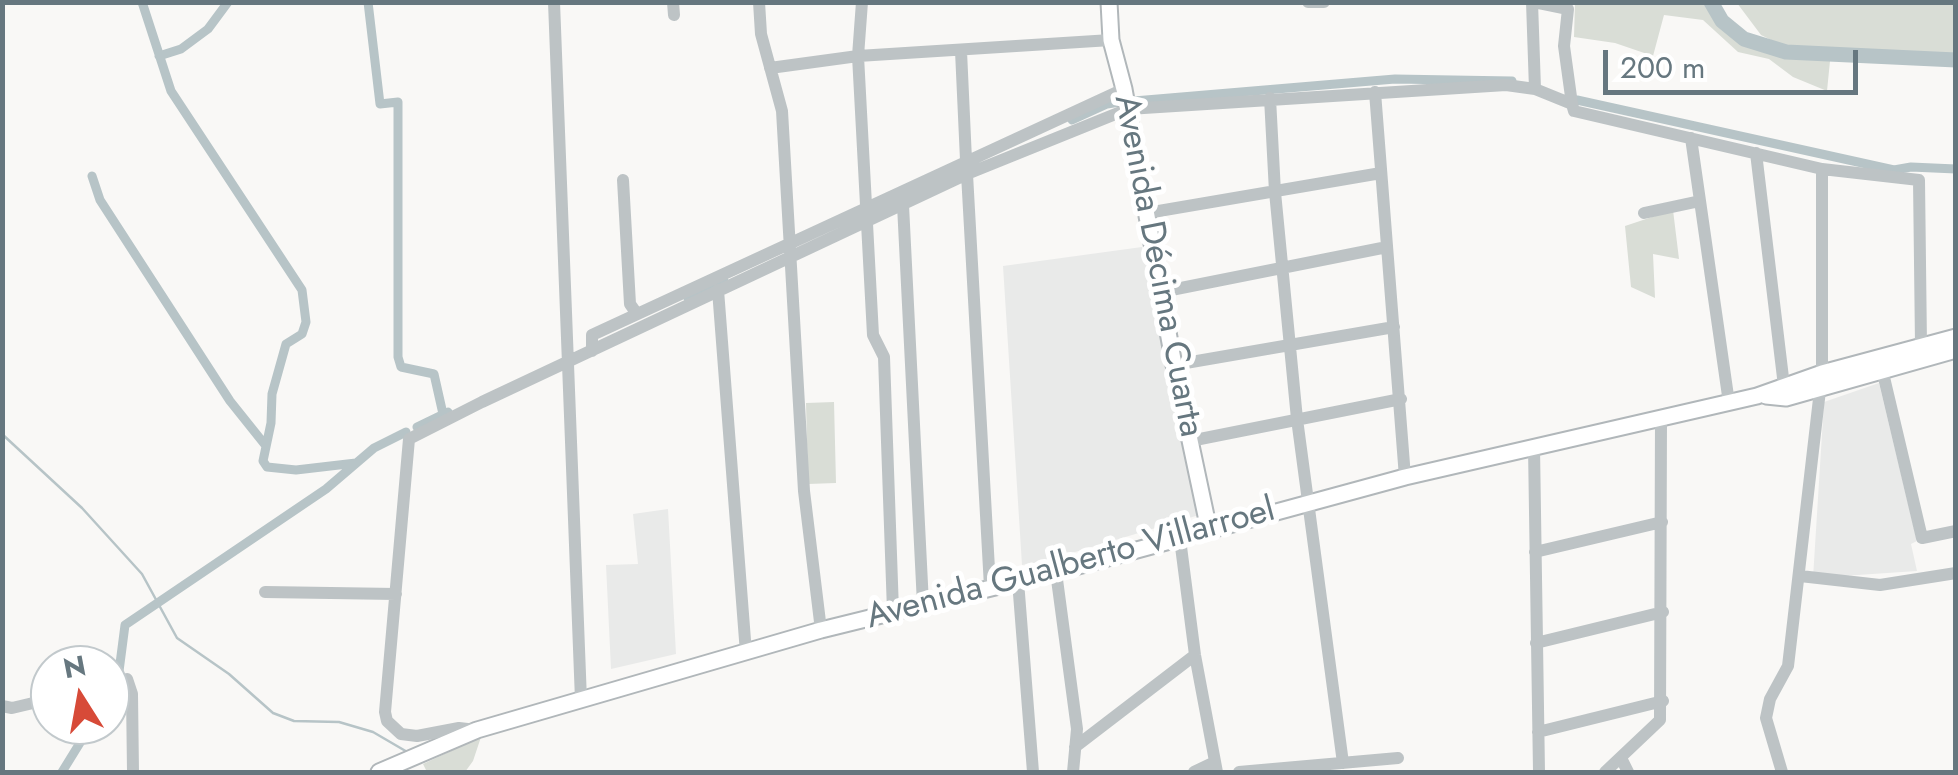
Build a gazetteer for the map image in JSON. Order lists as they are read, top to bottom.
{
  "streets": {
    "main road": ["Avenida Décima Cuarta", "Avenida Gualberto Villarroel"]
  },
  "crossings": [
    ["Avenida Décima Cuarta", "Avenida Gualberto Villarroel"]
  ],
  "scale_bar": "200 m",
  "north": "top"
}
